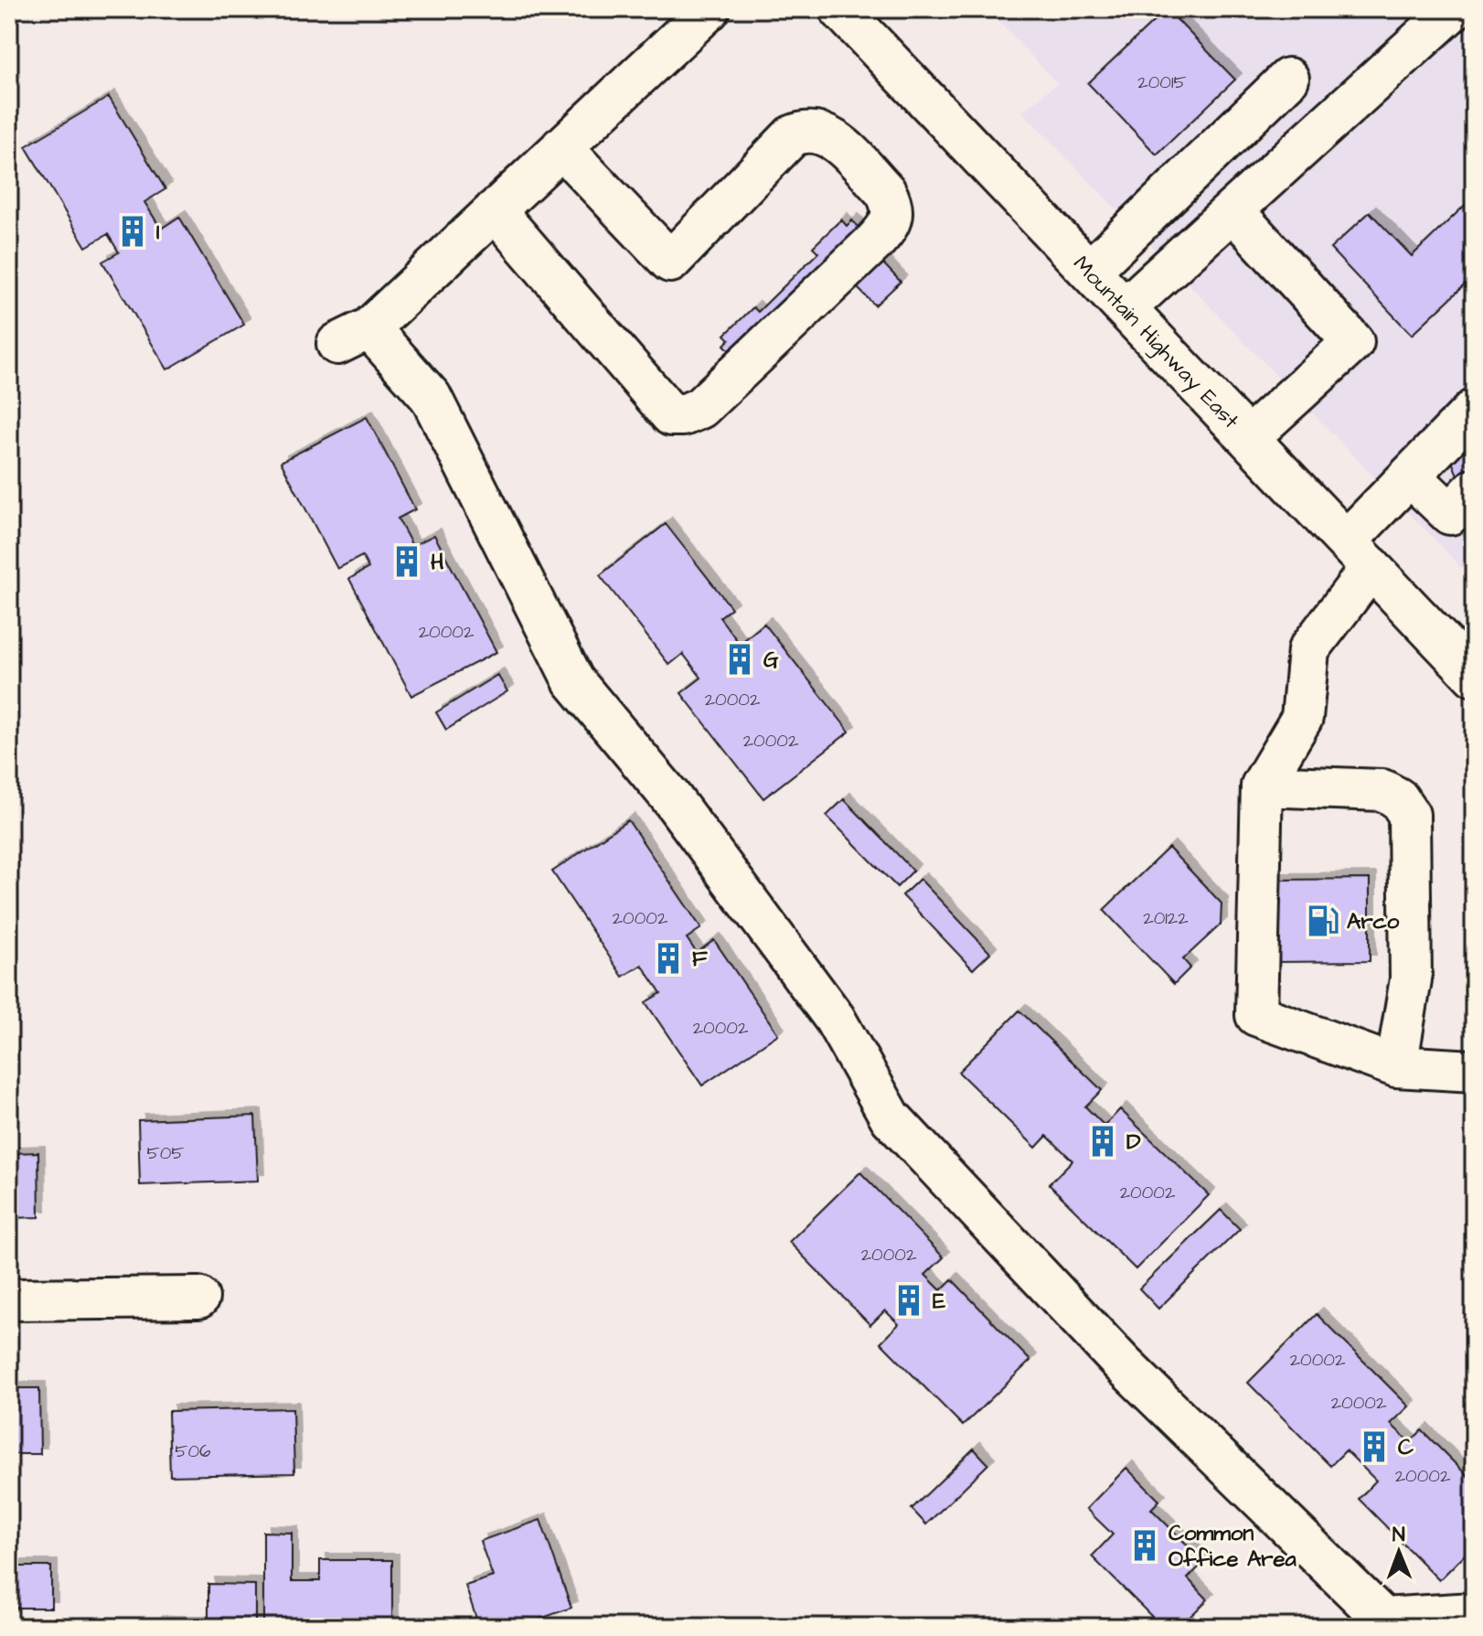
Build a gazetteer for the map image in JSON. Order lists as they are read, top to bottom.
{
  "streets": {
    "main road": ["Mountain Highway East"]
  },
  "places": {
    "building": [
      "I",
      "H",
      "G",
      "F",
      "D",
      "E",
      "C",
      "Common Office Area"
    ],
    "fuel station": ["Arco"]
  },
  "house_numbers": [
    "20015",
    "20002",
    "20002",
    "20002",
    "20002",
    "20122",
    "20002",
    "505",
    "20002",
    "20002",
    "20002",
    "20002",
    "506",
    "20002"
  ],
  "north": "top"
}
